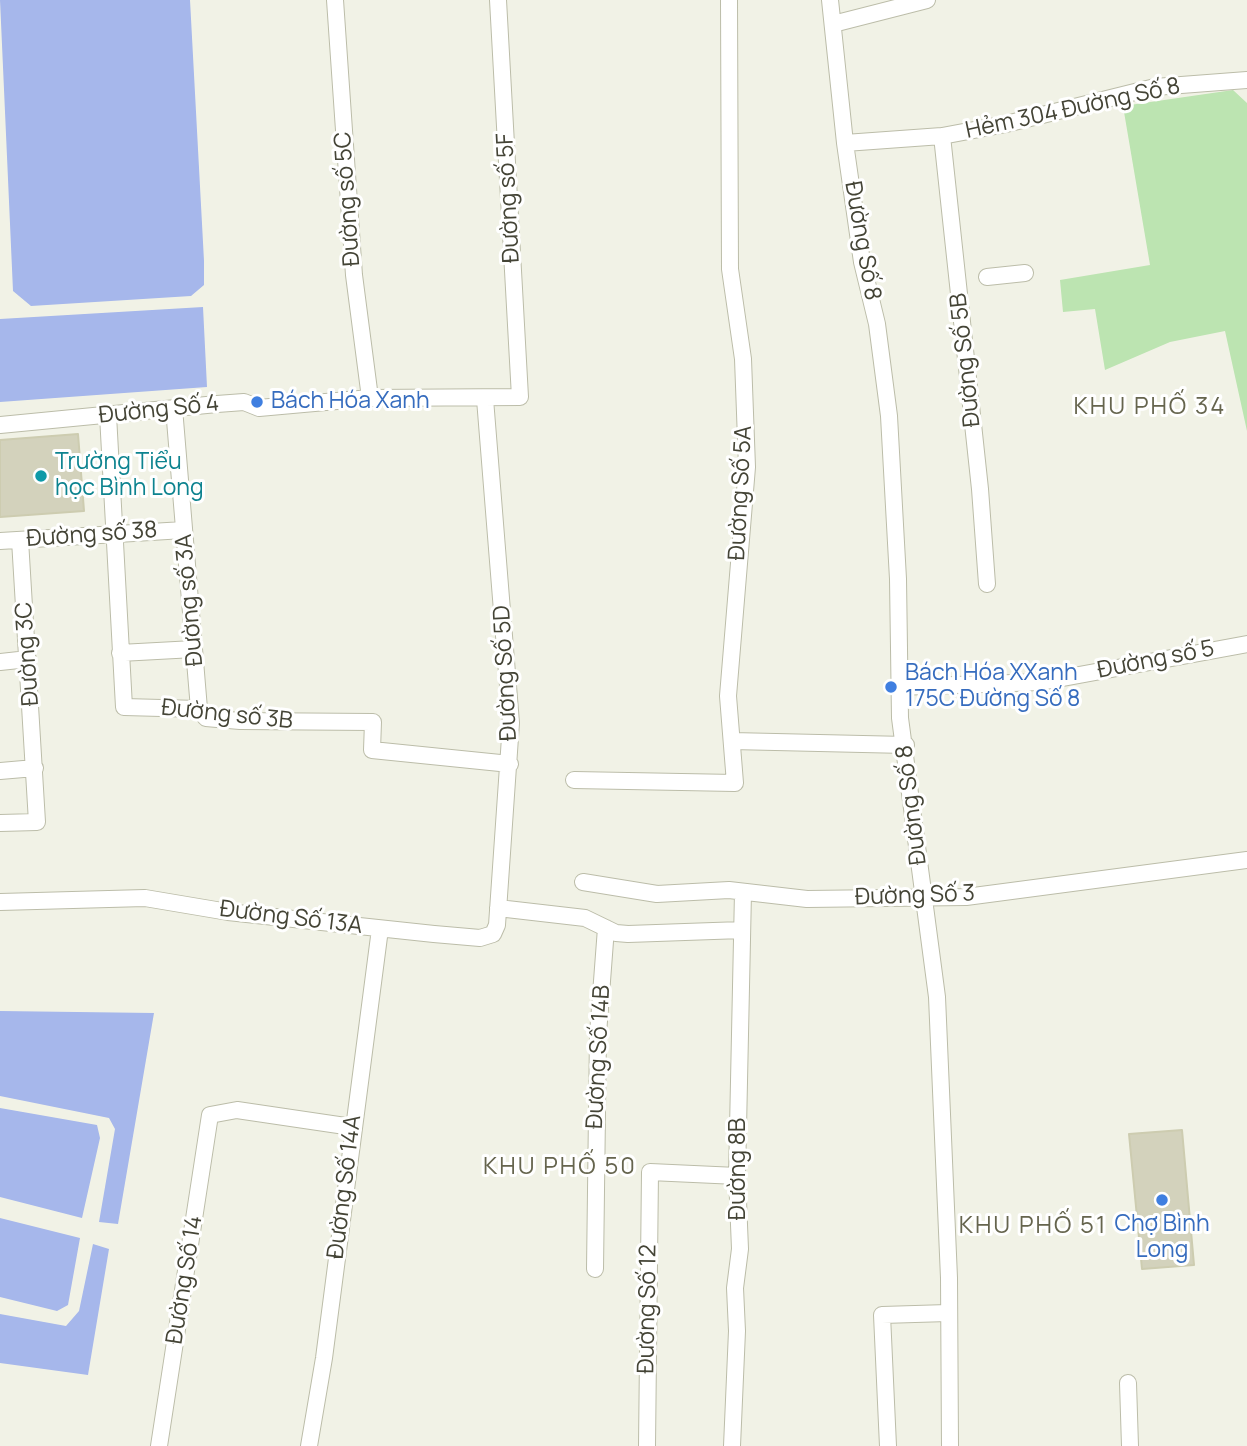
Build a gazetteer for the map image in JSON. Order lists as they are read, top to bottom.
{
  "streets": {
    "street": [
      "Hẻm 304 Đường Số 8",
      "Đường số 5F",
      "Đường số 5C",
      "Đường Số 8",
      "Đường Số 5B",
      "Đường Số 4",
      "Đường Số 5A",
      "Đường số 38",
      "Đường số 3A",
      "Đường 3C",
      "Đường số 5",
      "Đường Số 5D",
      "Đường số 3B",
      "Đường Số 3",
      "Đường Số 13A",
      "Đường Số 14B",
      "Đường 8B",
      "Đường Số 14A",
      "Đường Số 14",
      "Đường Số 12"
    ]
  },
  "crossings": [
    ["Hẻm 304 Đường Số 8", "Đường Số 8"],
    ["Hẻm 304 Đường Số 8", "Đường Số 5B"],
    ["Đường số 5F", "Đường Số 4"],
    ["Đường số 5F", "Đường Số 5D"],
    ["Đường số 5C", "Đường Số 4"],
    ["Đường Số 8", "Đường số 5"],
    ["Đường Số 8", "Đường Số 3"],
    ["Đường Số 4", "Đường số 3A"],
    ["Đường Số 4", "Đường Số 5D"],
    ["Đường Số 4", "Đường số 3B"],
    ["Đường số 38", "Đường số 3A"],
    ["Đường số 38", "Đường 3C"],
    ["Đường số 38", "Đường số 3B"],
    ["Đường số 3A", "Đường số 3B"],
    ["Đường Số 5D", "Đường số 3B"],
    ["Đường Số 5D", "Đường Số 13A"],
    ["Đường Số 3", "Đường 8B"],
    ["Đường Số 13A", "Đường Số 14A"],
    ["Đường 8B", "Đường Số 12"],
    ["Đường Số 14A", "Đường Số 14"]
  ],
  "districts": ["KHU PHỐ 34", "KHU PHỐ 50", "KHU PHỐ 51"],
  "places": [
    "Bách Hóa Xanh",
    "Trường Tiểu học Bình Long",
    "Bách Hóa XXanh 175C Đường Số 8",
    "Chợ Bình Long"
  ]
}
